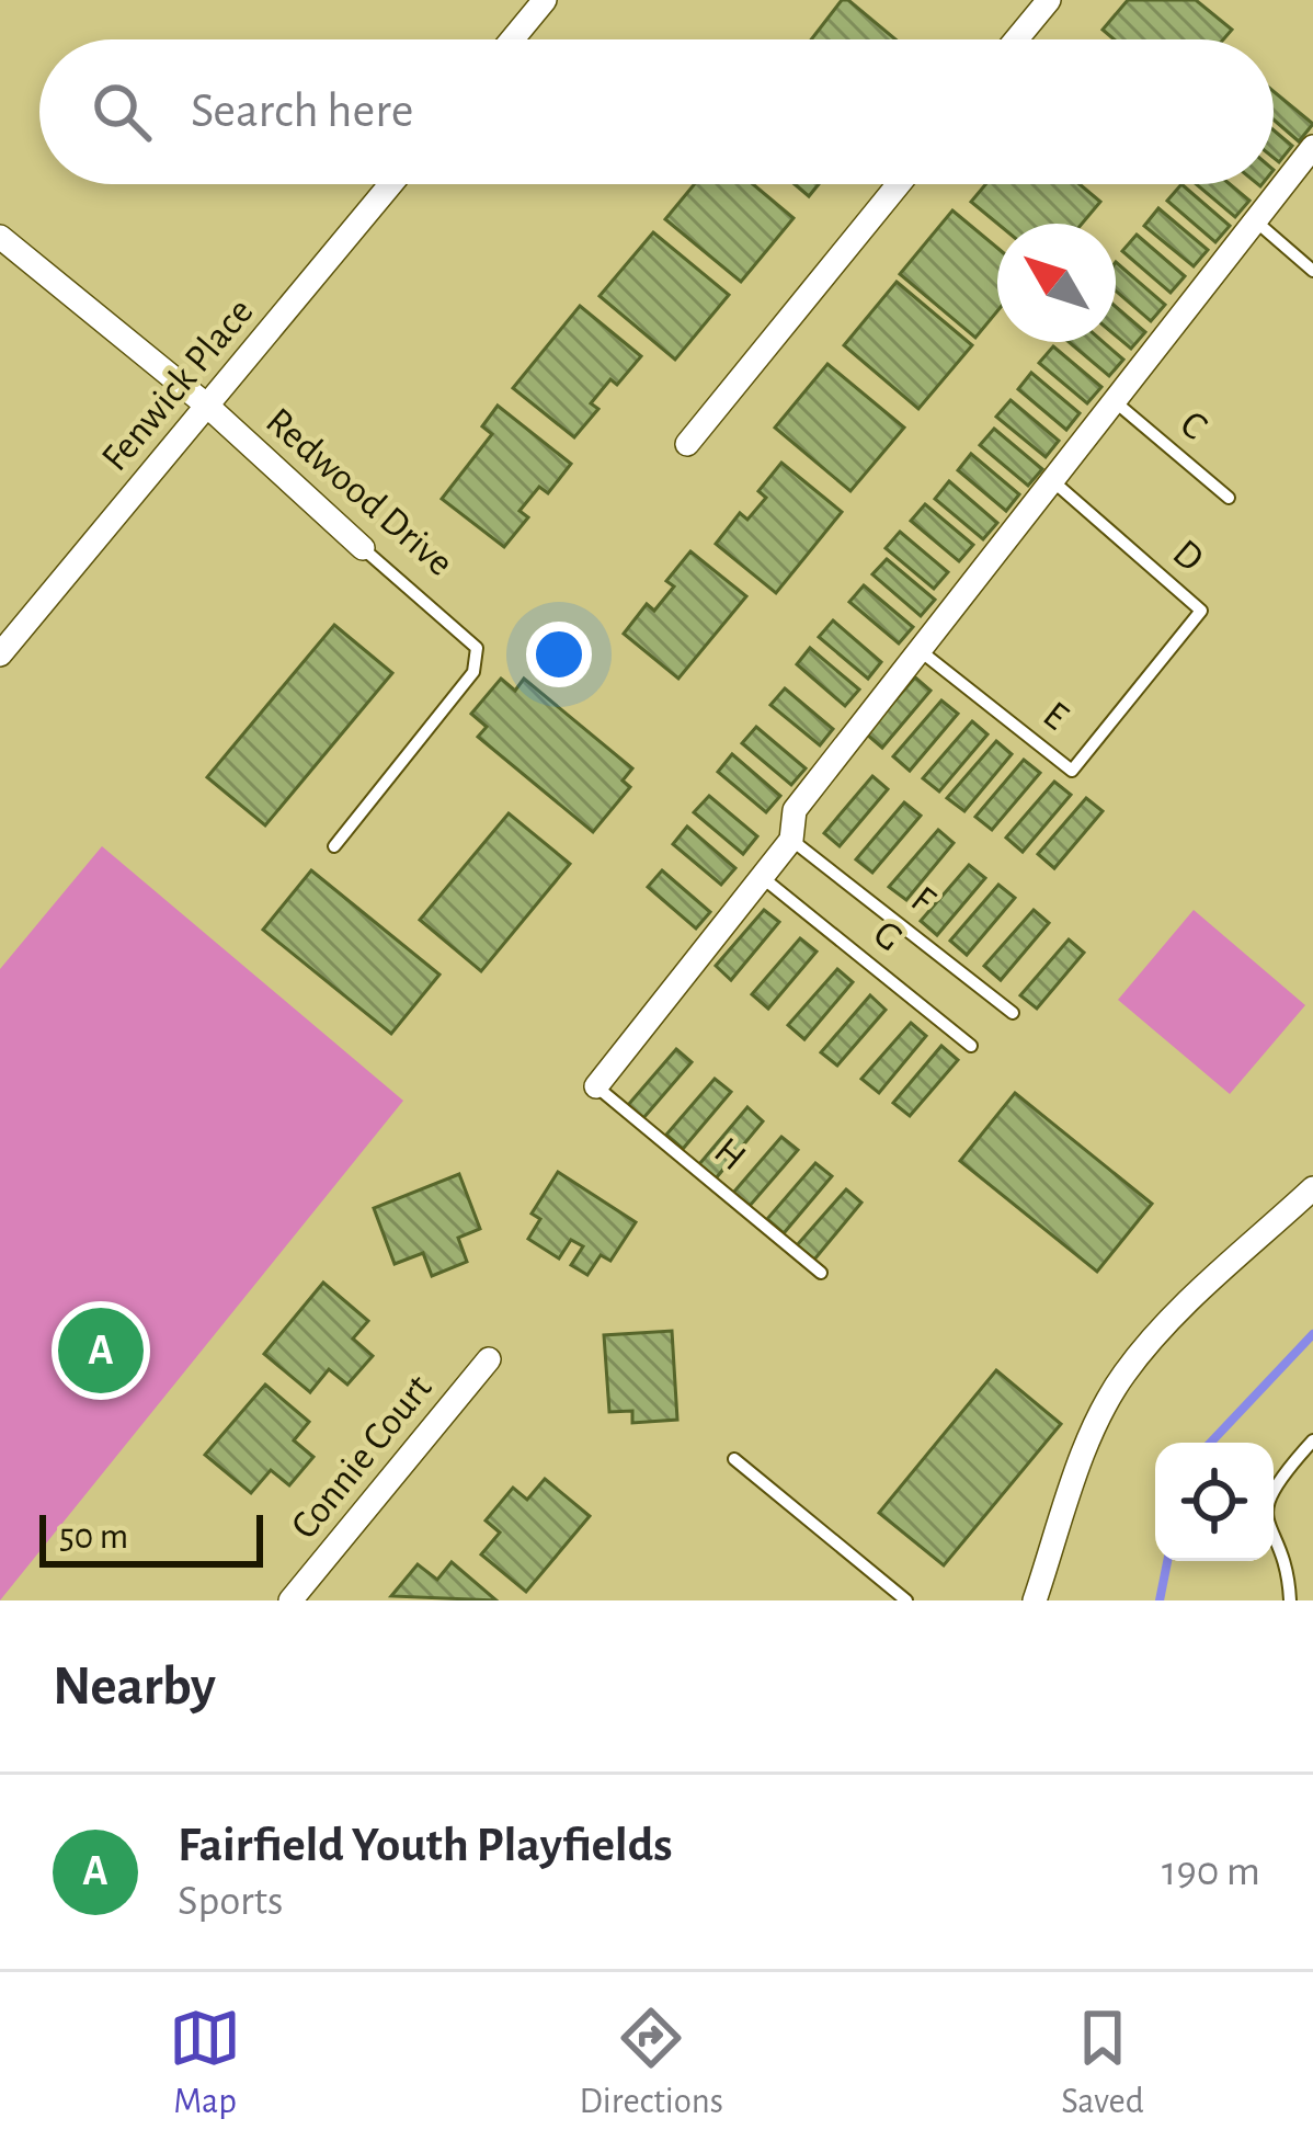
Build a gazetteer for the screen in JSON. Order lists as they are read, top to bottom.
{
  "streets": {
    "street": ["Fenwick Place", "Redwood Drive", "Connie Court"],
    "lane": [
      "C",
      "D",
      "E",
      "F",
      "G",
      "H"
    ]
  },
  "crossings": [
    ["Fenwick Place", "Redwood Drive"],
    ["D", "E"]
  ],
  "scale_bar": "50 m",
  "north": "top left",
  "page": {
    "search": "Search here",
    "pins": "A",
    "scale": "50 m",
    "heading": "Nearby",
    "list": [
      {
        "mark": "A",
        "name": "Fairfield Youth Playfields",
        "note": "Sports",
        "value": "190 m"
      }
    ],
    "nav": ["Map", "Directions", "Saved"]
  }
}
